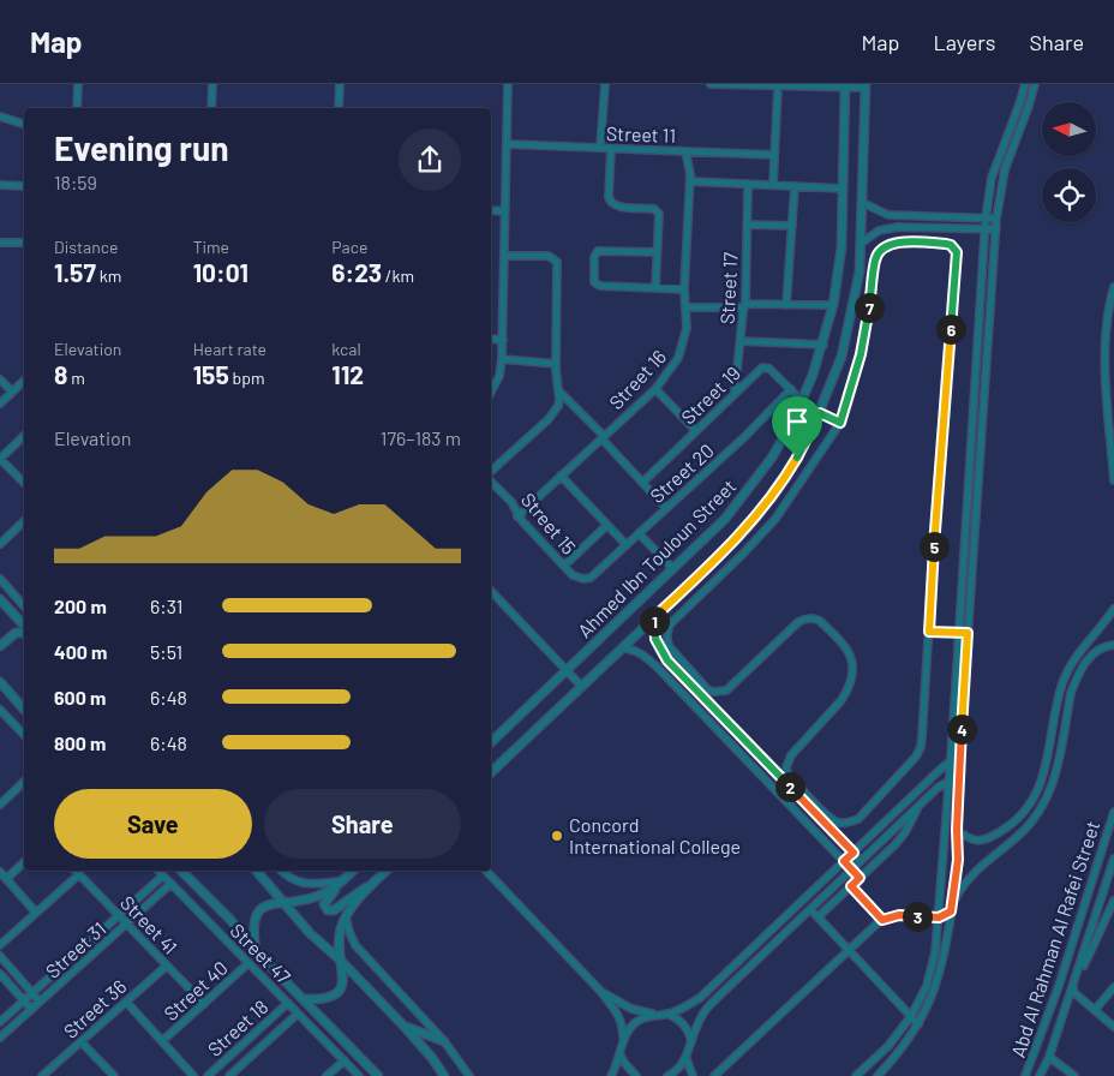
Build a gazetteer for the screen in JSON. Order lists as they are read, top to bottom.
{
  "streets": {
    "street": [
      "Street 11",
      "Street 17",
      "Street 16",
      "Street 19",
      "Street 20",
      "Street 15",
      "Ahmed Ibn Touloun Street",
      "Street 41",
      "Abd Al Rahman Al Rafei Street",
      "Street 31",
      "Street 47",
      "Street 40",
      "Street 36",
      "Street 18"
    ]
  },
  "crossings": [
    ["Street 11", "Street 16"],
    ["Street 17", "Street 19"],
    ["Street 16", "Street 15"],
    ["Street 19", "Street 20"],
    ["Street 19", "Ahmed Ibn Touloun Street"],
    ["Street 20", "Street 15"],
    ["Street 41", "Street 31"],
    ["Street 41", "Street 40"],
    ["Street 41", "Street 36"],
    ["Street 31", "Street 47"],
    ["Street 47", "Street 40"],
    ["Street 47", "Street 18"]
  ],
  "places": ["Concord International College"],
  "north": "left",
  "page": {
    "header": "Map",
    "nav": ["Map", "Layers", "Share"],
    "heading": ["Evening run", "18:59"],
    "stats": [
      ["Distance", "1.57 km"],
      ["Time", "10:01"],
      ["Pace", "6:23 /km"],
      ["Elevation", "8 m"],
      ["Heart rate", "155 bpm"],
      ["kcal", "112"]
    ],
    "pins": [
      "7",
      "6",
      "5",
      "1",
      "4",
      "2",
      "3"
    ],
    "chart": ["Elevation", "176–183 m"],
    "list": [
      {
        "name": "200 m",
        "note": "6:31"
      },
      {
        "name": "400 m",
        "note": "5:51"
      },
      {
        "name": "600 m",
        "note": "6:48"
      },
      {
        "name": "800 m",
        "note": "6:48"
      }
    ],
    "buttons": ["Save", "Share"]
  }
}
